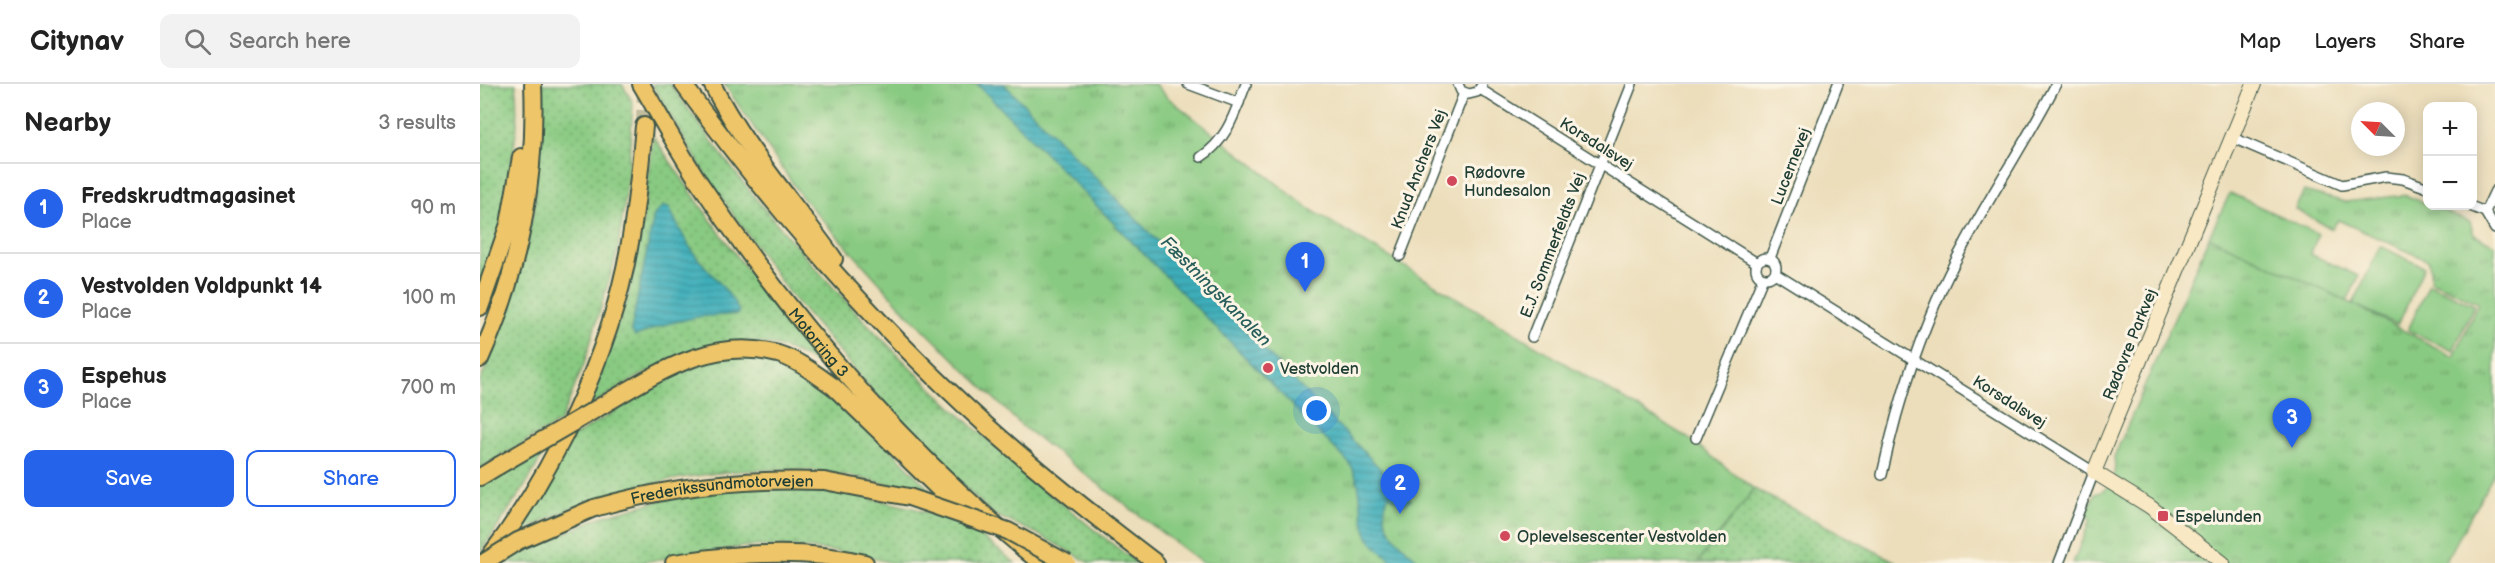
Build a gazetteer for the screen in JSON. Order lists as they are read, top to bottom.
{
  "streets": {
    "highway": ["Motorring 3", "Frederikssundmotorvejen"],
    "street": [
      "Korsdalsvej",
      "Lucernevej",
      "Knud Anchers Vej",
      "E.J. Sommerfeldts Vej",
      "Rødovre Parkvej"
    ]
  },
  "crossings": [
    ["Korsdalsvej", "Lucernevej"],
    ["Korsdalsvej", "E.J. Sommerfeldts Vej"],
    ["Korsdalsvej", "Rødovre Parkvej"]
  ],
  "water": ["Fæstningskanalen"],
  "places": {
    "other": ["Rødovre Hundesalon", "Vestvolden", "Oplevelsescenter Vestvolden"],
    "transit": ["Espelunden"]
  },
  "north": "top left",
  "page": {
    "header": "Citynav",
    "search": "Search here",
    "nav": ["Map", "Layers", "Share"],
    "heading": ["Nearby", "3 results"],
    "map_buttons": ["+", "−"],
    "list": [
      {
        "mark": "1",
        "name": "Fredskrudtmagasinet",
        "note": "Place",
        "value": "90 m"
      },
      {
        "mark": "2",
        "name": "Vestvolden Voldpunkt 14",
        "note": "Place",
        "value": "100 m"
      },
      {
        "mark": "3",
        "name": "Espehus",
        "note": "Place",
        "value": "700 m"
      }
    ],
    "pins": ["1", "3", "2"],
    "buttons": ["Save", "Share"]
  }
}
